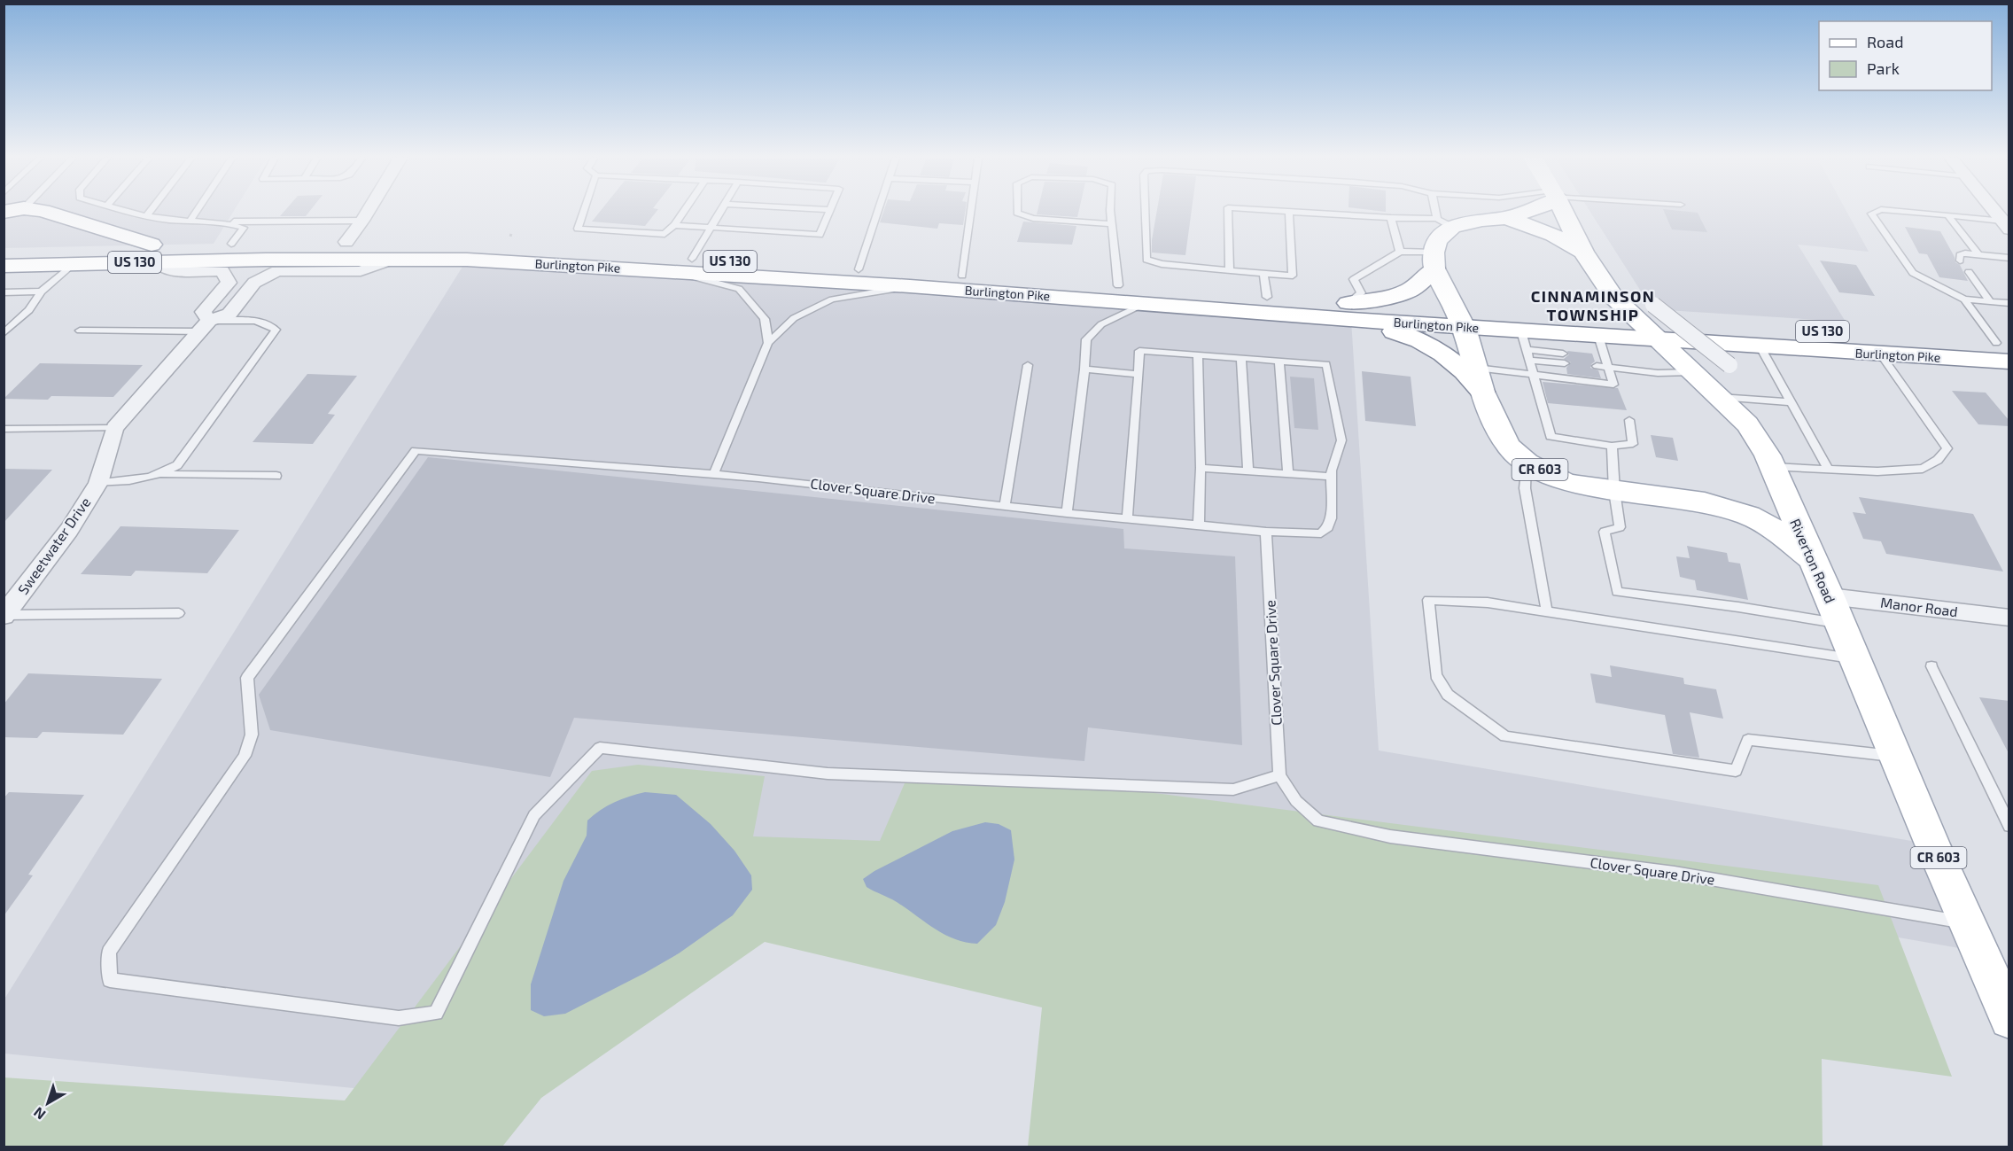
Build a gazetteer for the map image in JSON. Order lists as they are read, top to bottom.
{
  "streets": {
    "main road": [
      "US 130",
      "Burlington Pike",
      "CR 603",
      "Riverton Road"
    ],
    "street": ["Sweetwater Drive", "Manor Road"],
    "lane": ["Clover Square Drive"]
  },
  "crossings": [
    ["Burlington Pike", "CR 603"],
    ["Burlington Pike", "Sweetwater Drive"],
    ["Burlington Pike", "Riverton Road"],
    ["CR 603", "Riverton Road"],
    ["Clover Square Drive", "Riverton Road"],
    ["Riverton Road", "Manor Road"]
  ],
  "districts": ["CINNAMINSON TOWNSHIP"],
  "legend": ["Road", "Park"],
  "north": "bottom left"
}
